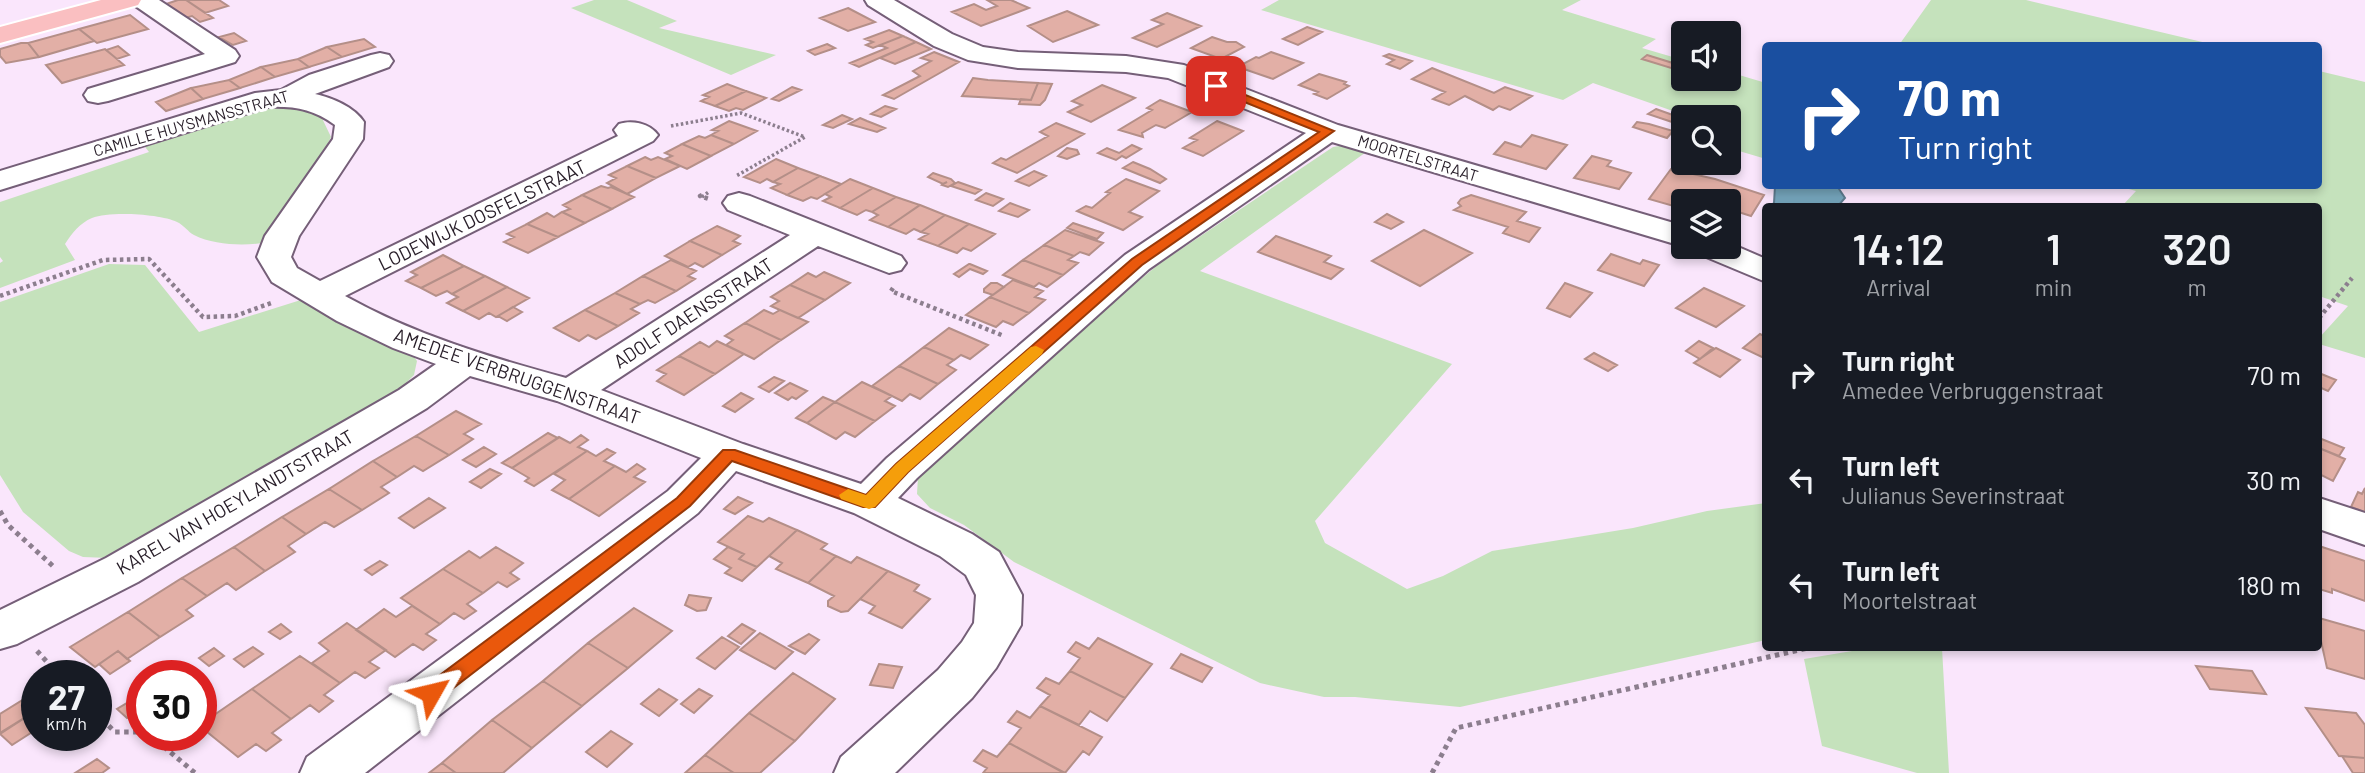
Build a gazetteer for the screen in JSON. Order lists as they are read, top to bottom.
{
  "streets": {
    "street": [
      "CAMILLE HUYSMANSSTRAAT",
      "MOORTELSTRAAT",
      "LODEWIJK DOSFELSTRAAT",
      "ADOLF DAENSSTRAAT",
      "AMEDEE VERBRUGGENSTRAAT",
      "KAREL VAN HOEYLANDTSTRAAT"
    ]
  },
  "crossings": [
    ["CAMILLE HUYSMANSSTRAAT", "AMEDEE VERBRUGGENSTRAAT"],
    ["LODEWIJK DOSFELSTRAAT", "AMEDEE VERBRUGGENSTRAAT"],
    ["ADOLF DAENSSTRAAT", "AMEDEE VERBRUGGENSTRAAT"],
    ["AMEDEE VERBRUGGENSTRAAT", "KAREL VAN HOEYLANDTSTRAAT"]
  ],
  "page": {
    "turn": ["70 m", "Turn right"],
    "eta": [
      "14:12",
      "Arrival",
      "1",
      "min",
      "320",
      "m"
    ],
    "list": [
      {
        "name": "Turn right",
        "note": "Amedee Verbruggenstraat",
        "value": "70 m"
      },
      {
        "name": "Turn left",
        "note": "Julianus Severinstraat",
        "value": "30 m"
      },
      {
        "name": "Turn left",
        "note": "Moortelstraat",
        "value": "180 m"
      }
    ],
    "speed": "27 km/h",
    "limit": "30"
  }
}
